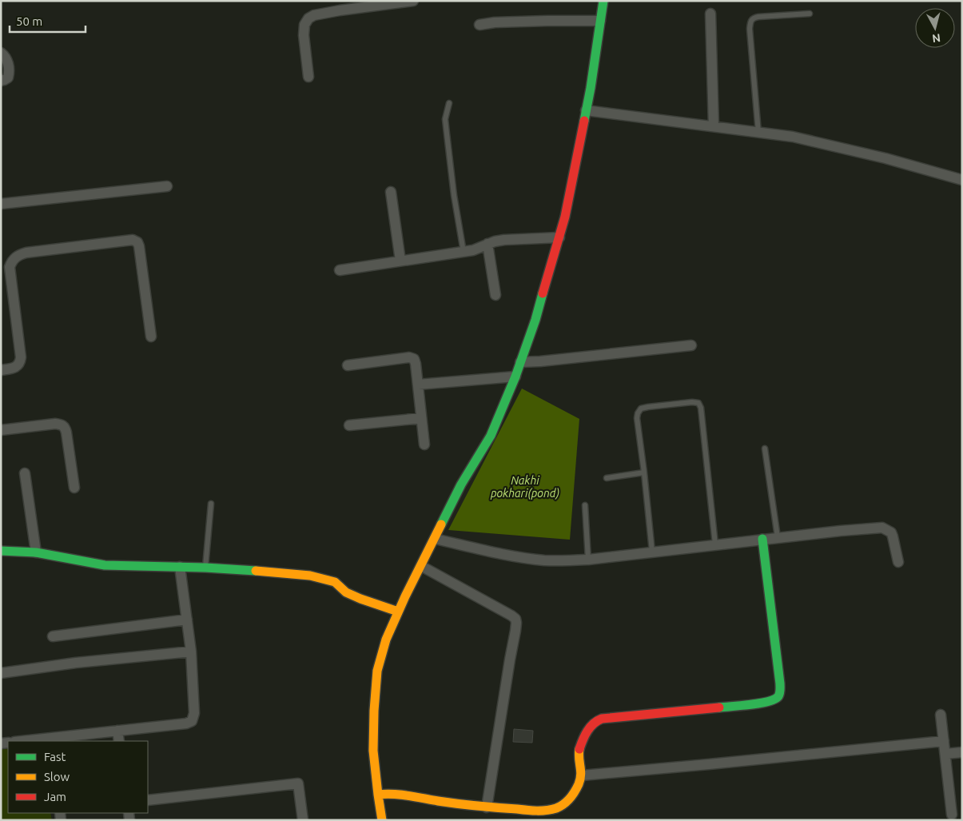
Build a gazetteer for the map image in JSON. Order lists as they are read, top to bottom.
{
  "water": ["Nakhi pokhari(pond)"],
  "legend": ["Fast", "Slow", "Jam"],
  "scale_bar": "50 m",
  "north": "bottom"
}
